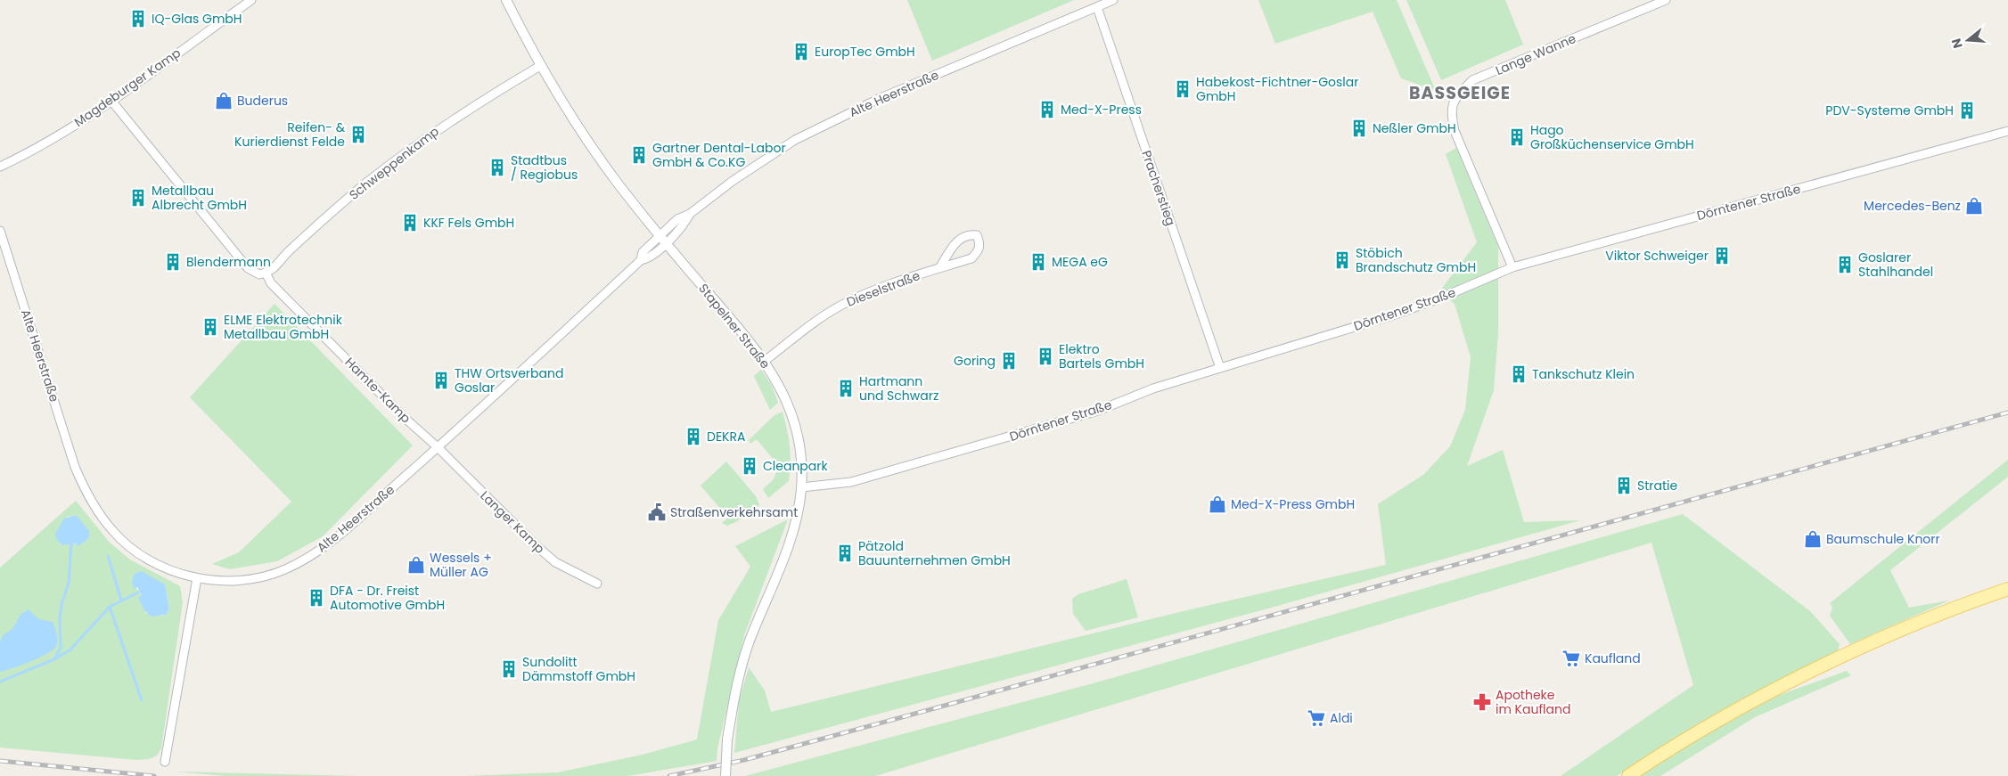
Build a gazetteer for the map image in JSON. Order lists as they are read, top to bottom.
{
  "streets": {
    "street": [
      "Lange Wanne",
      "Magdeburger Kamp",
      "Alte Heerstraße",
      "Schweppenkamp",
      "Pracherstieg",
      "Dörntener Straße",
      "Dieselstraße",
      "Stapelner Straße",
      "Hamte-Kamp",
      "Langer Kamp"
    ]
  },
  "crossings": [
    ["Lange Wanne", "Dörntener Straße"],
    ["Magdeburger Kamp", "Hamte-Kamp"],
    ["Alte Heerstraße", "Pracherstieg"],
    ["Alte Heerstraße", "Stapelner Straße"],
    ["Alte Heerstraße", "Hamte-Kamp"],
    ["Alte Heerstraße", "Langer Kamp"],
    ["Schweppenkamp", "Stapelner Straße"],
    ["Schweppenkamp", "Hamte-Kamp"],
    ["Pracherstieg", "Dörntener Straße"],
    ["Dörntener Straße", "Stapelner Straße"],
    ["Dieselstraße", "Stapelner Straße"],
    ["Hamte-Kamp", "Langer Kamp"]
  ],
  "districts": ["BASSGEIGE"],
  "places": {
    "building": [
      "IQ-Glas GmbH",
      "EuropTec GmbH",
      "Habekost-Fichtner-Goslar GmbH",
      "Med-X-Press",
      "PDV-Systeme GmbH",
      "Neßler GmbH",
      "Reifen- & Kurierdienst Felde",
      "Hago Großküchenservice GmbH",
      "Gartner Dental-Labor GmbH & Co.KG",
      "Stadtbus / Regiobus",
      "Metallbau Albrecht GmbH",
      "KKF Fels GmbH",
      "Viktor Schweiger",
      "Stöbich Brandschutz GmbH",
      "Blendermann",
      "MEGA eG",
      "Goslarer Stahlhandel",
      "ELME Elektrotechnik Metallbau GmbH",
      "Elektro Bartels GmbH",
      "Goring",
      "Tankschutz Klein",
      "THW Ortsverband Goslar",
      "Hartmann und Schwarz",
      "DEKRA",
      "Cleanpark",
      "Stratie",
      "Pätzold Bauunternehmen GmbH",
      "DFA - Dr. Freist Automotive GmbH",
      "Sundolitt Dämmstoff GmbH"
    ],
    "shop": [
      "Buderus",
      "Mercedes-Benz",
      "Med-X-Press GmbH",
      "Baumschule Knorr",
      "Wessels + Müller AG"
    ],
    "public building": ["Straßenverkehrsamt"],
    "supermarket": ["Kaufland", "Aldi"],
    "pharmacy": ["Apotheke im Kaufland"]
  },
  "north": "left"
}
